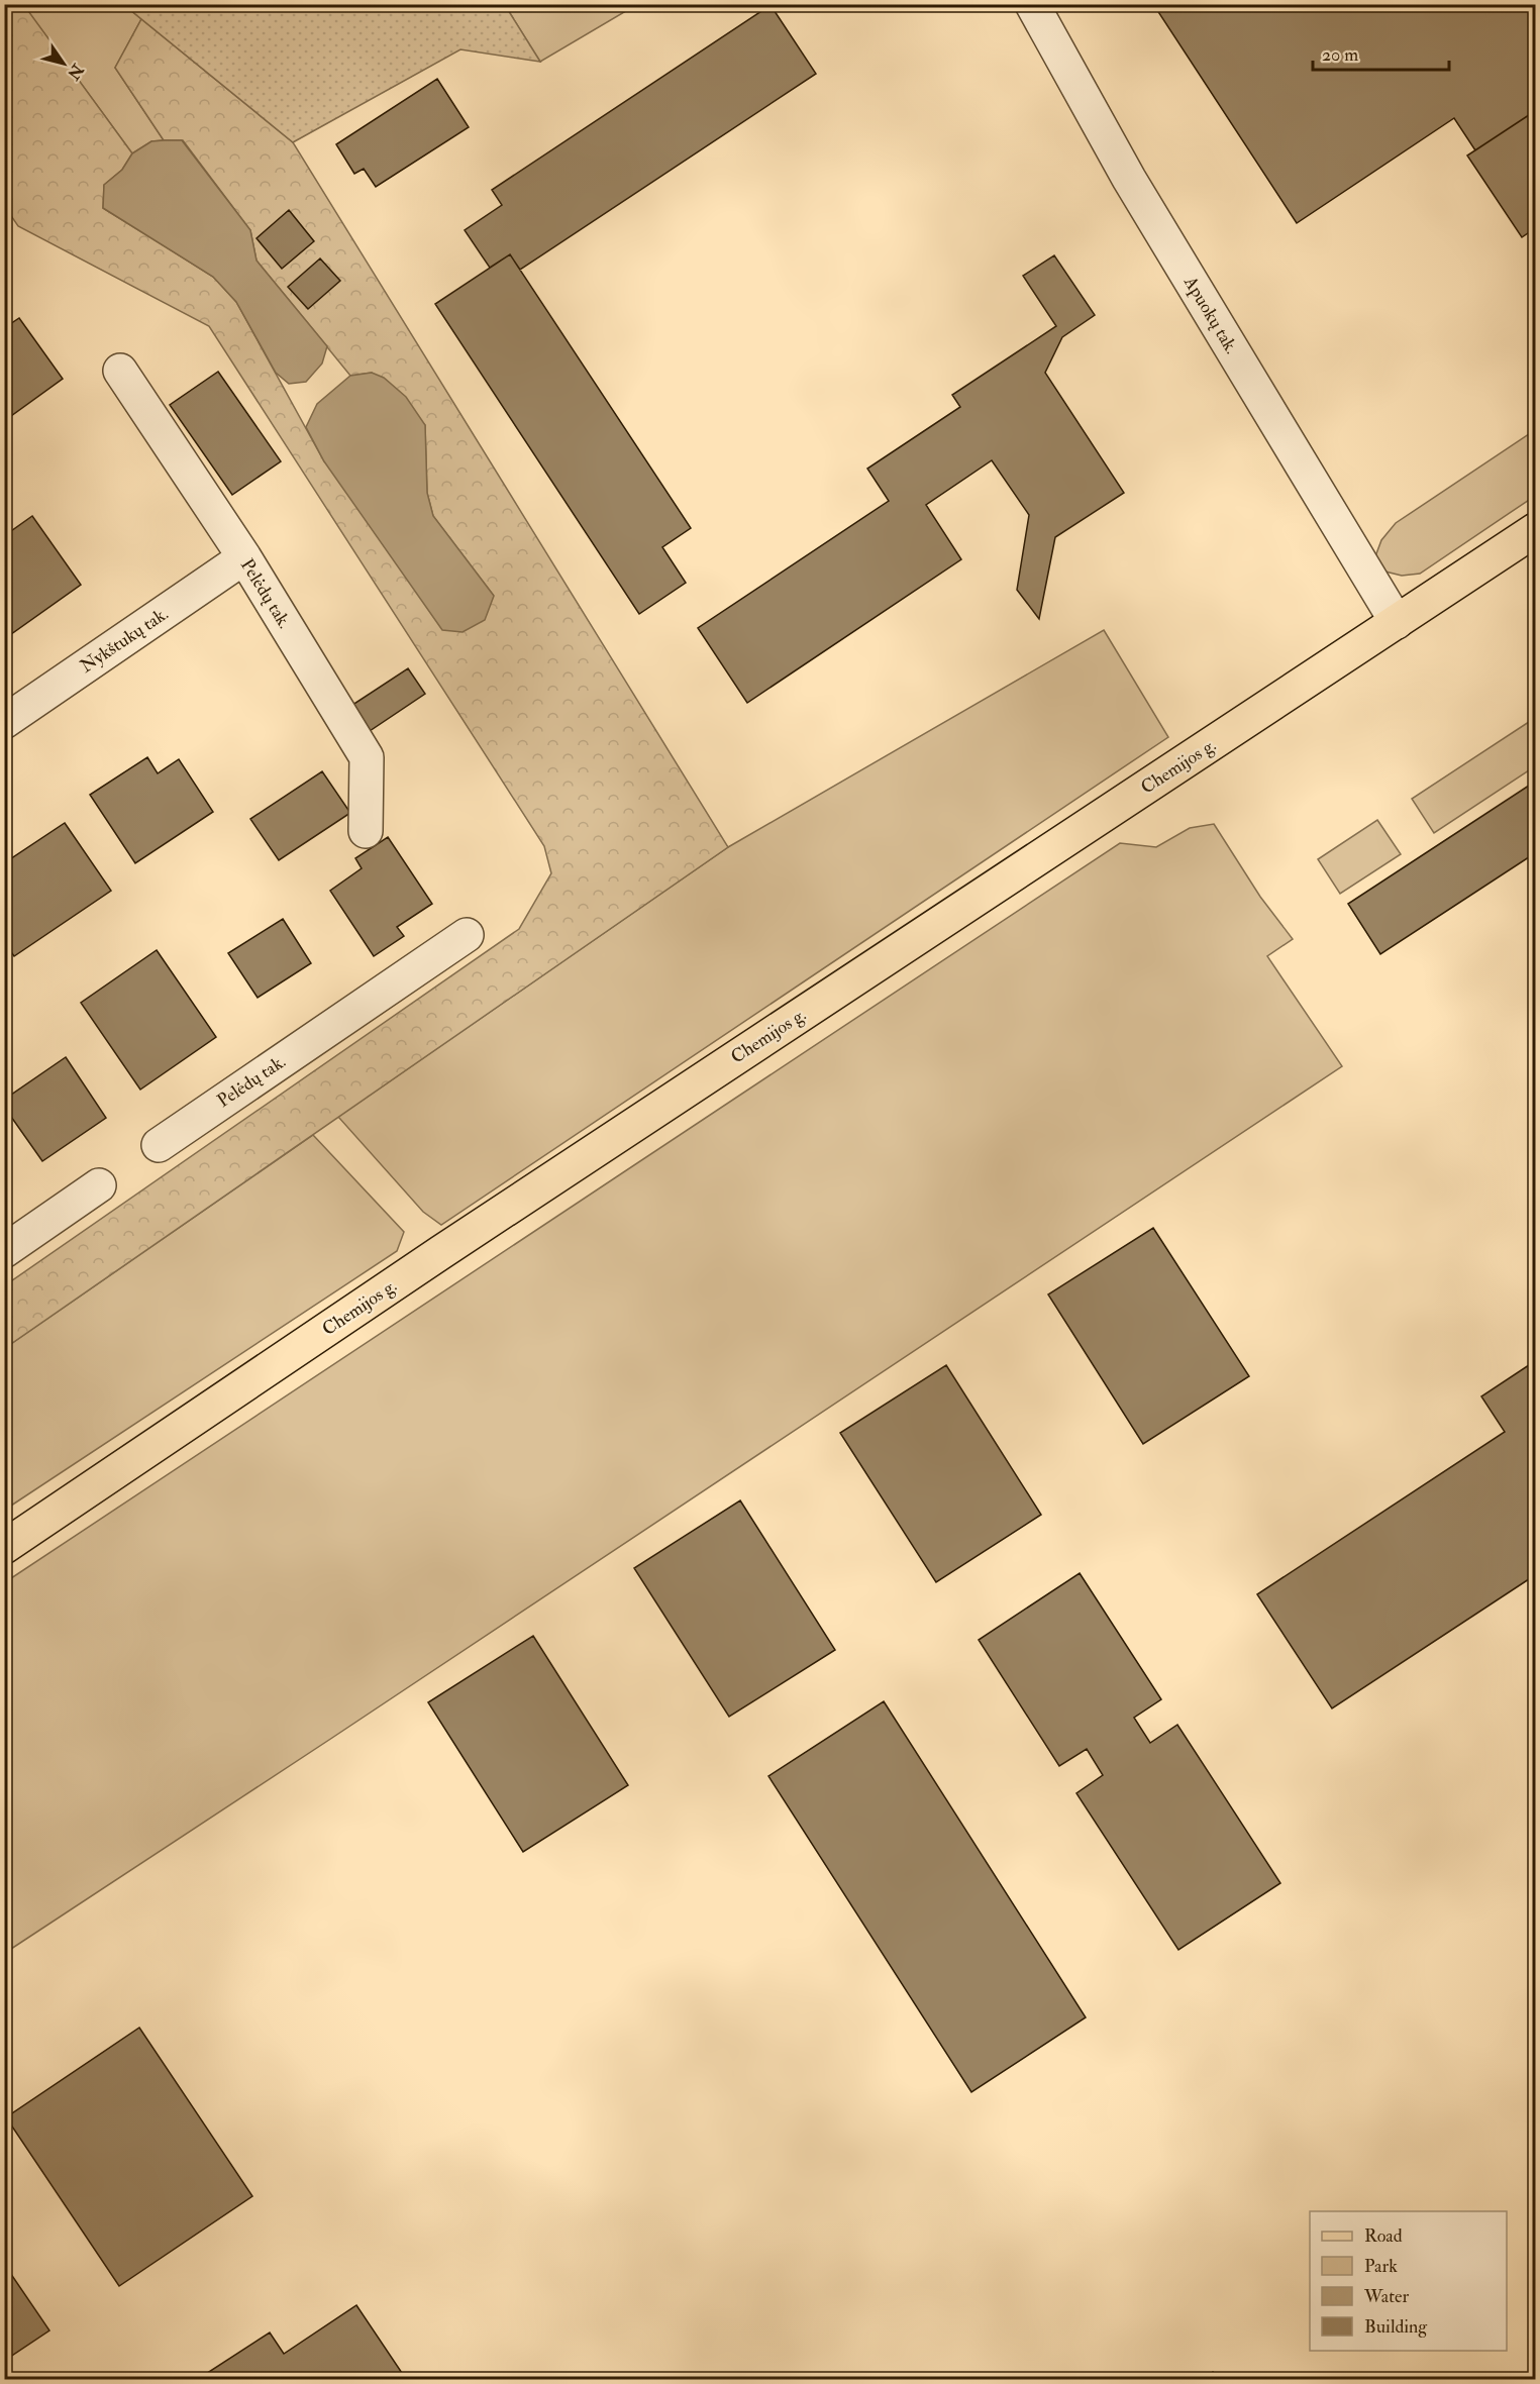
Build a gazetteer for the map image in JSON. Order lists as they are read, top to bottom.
{
  "streets": {
    "main road": ["Chemijos g."],
    "street": ["Apuokų tak.", "Pelėdų tak.", "Nykštukų tak."]
  },
  "crossings": [
    ["Apuokų tak.", "Chemijos g."],
    ["Pelėdų tak.", "Nykštukų tak."]
  ],
  "legend": [
    "Road",
    "Park",
    "Water",
    "Building"
  ],
  "scale_bar": "20 m",
  "north": "bottom right"
}
